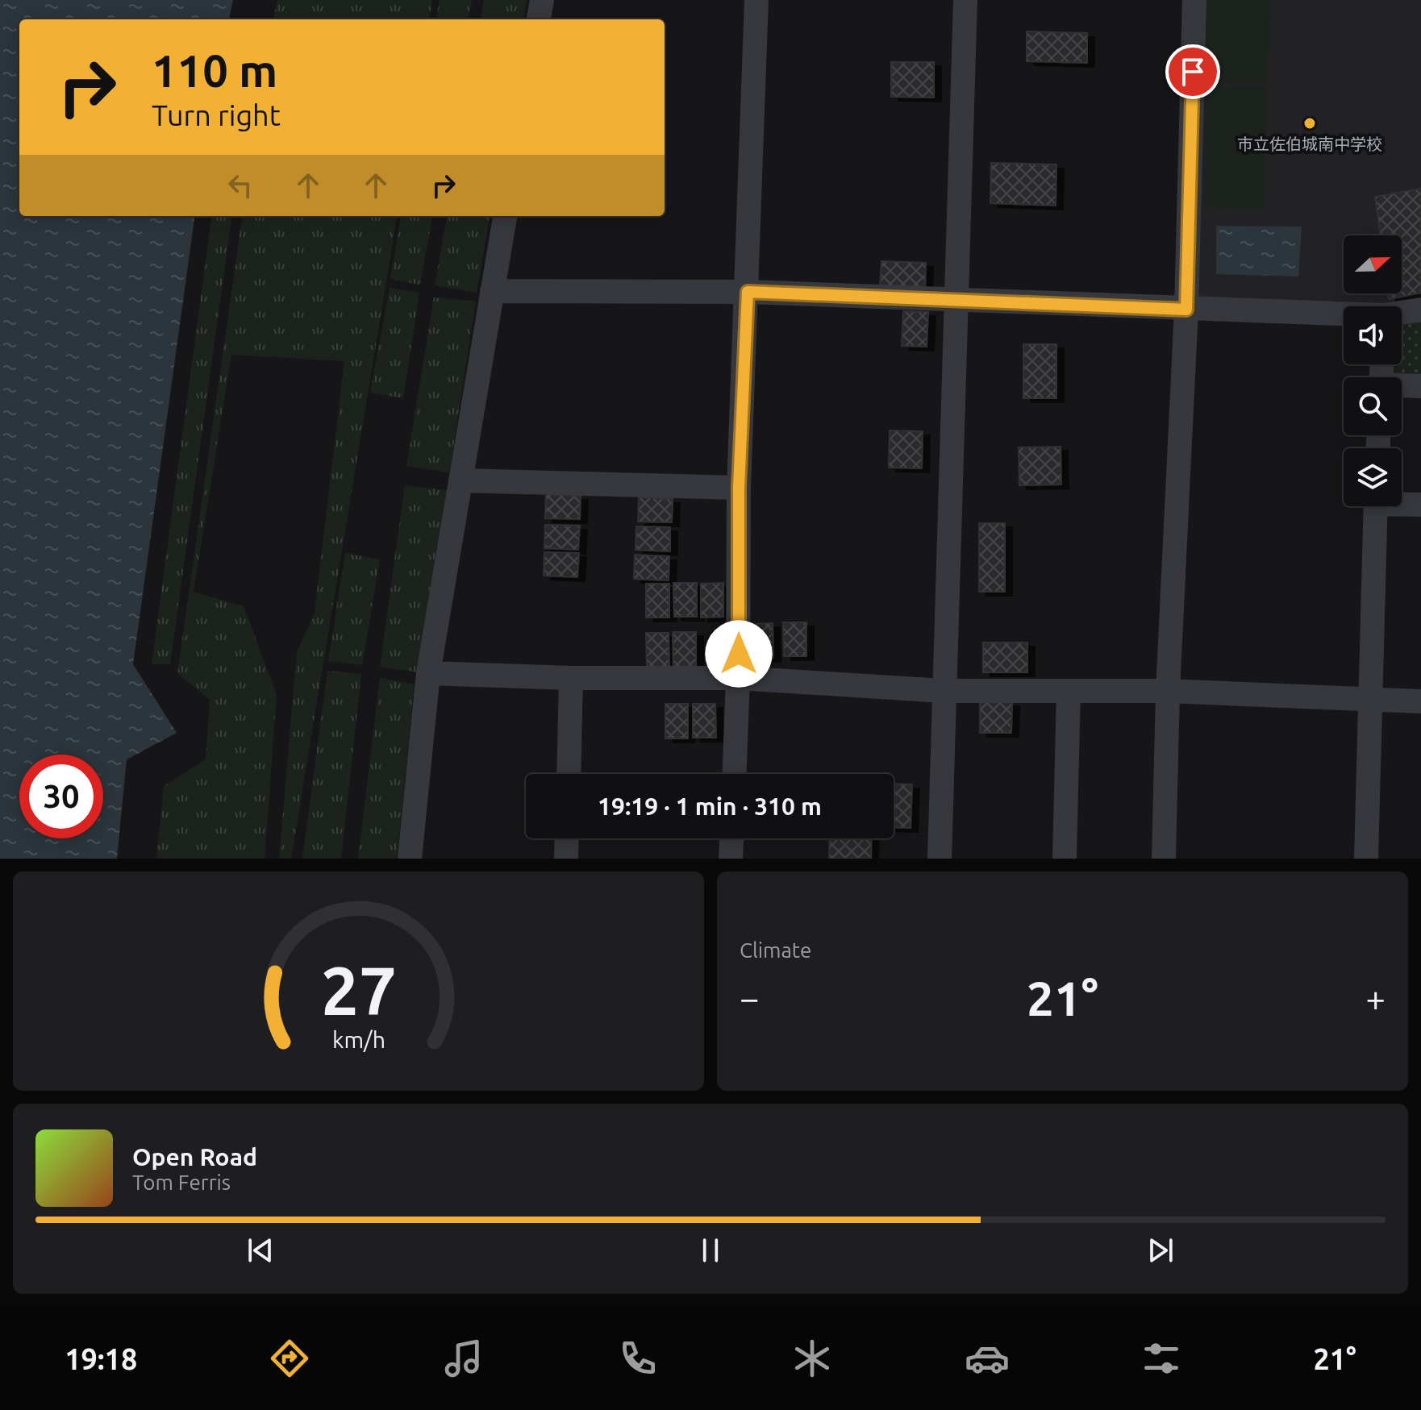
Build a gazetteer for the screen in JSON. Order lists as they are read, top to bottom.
{
  "places": ["市立佐伯城南中学校"],
  "north": "right",
  "page": {
    "turn": ["110 m", "Turn right"],
    "limit": "30",
    "trip": "19:19 · 1 min · 310 m",
    "tile": "Climate",
    "heat": ["−", "21°", "+"],
    "song": ["Open Road", "Tom Ferris"],
    "tabs": ["19:18", "21°"],
    "gauge": ["27", "km/h"]
  }
}
